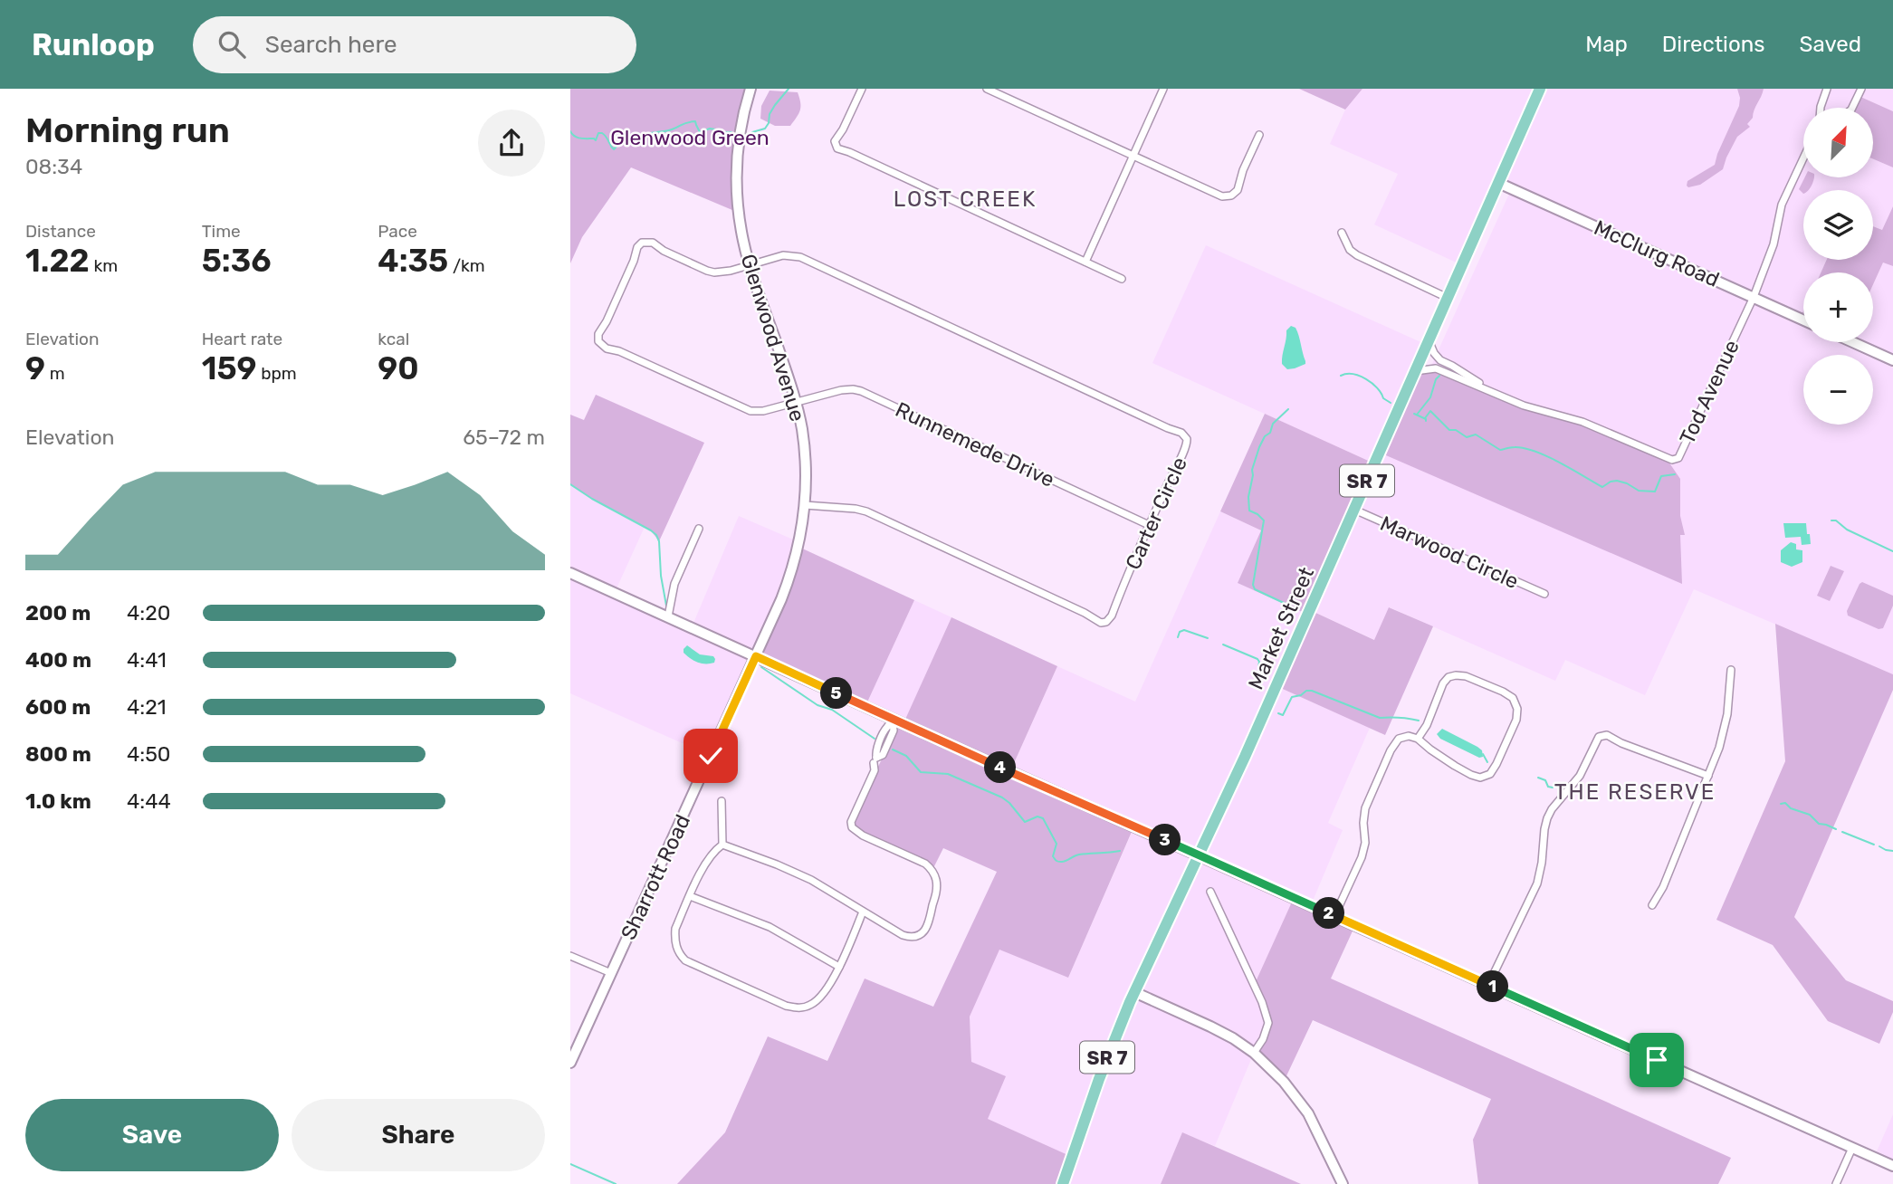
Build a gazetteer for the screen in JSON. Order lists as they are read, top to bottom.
{
  "streets": {
    "main road": [
      "McClurg Road",
      "Glenwood Avenue",
      "SR 7",
      "Market Street",
      "Sharrott Road"
    ],
    "street": [
      "Tod Avenue",
      "Runnemede Drive",
      "Carter Circle",
      "Marwood Circle"
    ]
  },
  "crossings": [
    ["McClurg Road", "Tod Avenue"],
    ["McClurg Road", "Market Street"],
    ["Glenwood Avenue", "Runnemede Drive"],
    ["Glenwood Avenue", "Carter Circle"],
    ["Glenwood Avenue", "Sharrott Road"],
    ["Tod Avenue", "Market Street"],
    ["Runnemede Drive", "Carter Circle"],
    ["Marwood Circle", "Market Street"]
  ],
  "districts": ["LOST CREEK", "THE RESERVE"],
  "parks": ["Glenwood Green"],
  "north": "top right",
  "page": {
    "header": "Runloop",
    "search": "Search here",
    "nav": ["Map", "Directions", "Saved"],
    "heading": ["Morning run", "08:34"],
    "map_buttons": ["+", "−"],
    "stats": [
      ["Distance", "1.22 km"],
      ["Time", "5:36"],
      ["Pace", "4:35 /km"],
      ["Elevation", "9 m"],
      ["Heart rate", "159 bpm"],
      ["kcal", "90"]
    ],
    "chart": ["Elevation", "65–72 m"],
    "list": [
      {
        "name": "200 m",
        "note": "4:20"
      },
      {
        "name": "400 m",
        "note": "4:41"
      },
      {
        "name": "600 m",
        "note": "4:21"
      },
      {
        "name": "800 m",
        "note": "4:50"
      },
      {
        "name": "1.0 km",
        "note": "4:44"
      }
    ],
    "pins": [
      "5",
      "4",
      "3",
      "2",
      "1"
    ],
    "buttons": ["Save", "Share"]
  }
}
